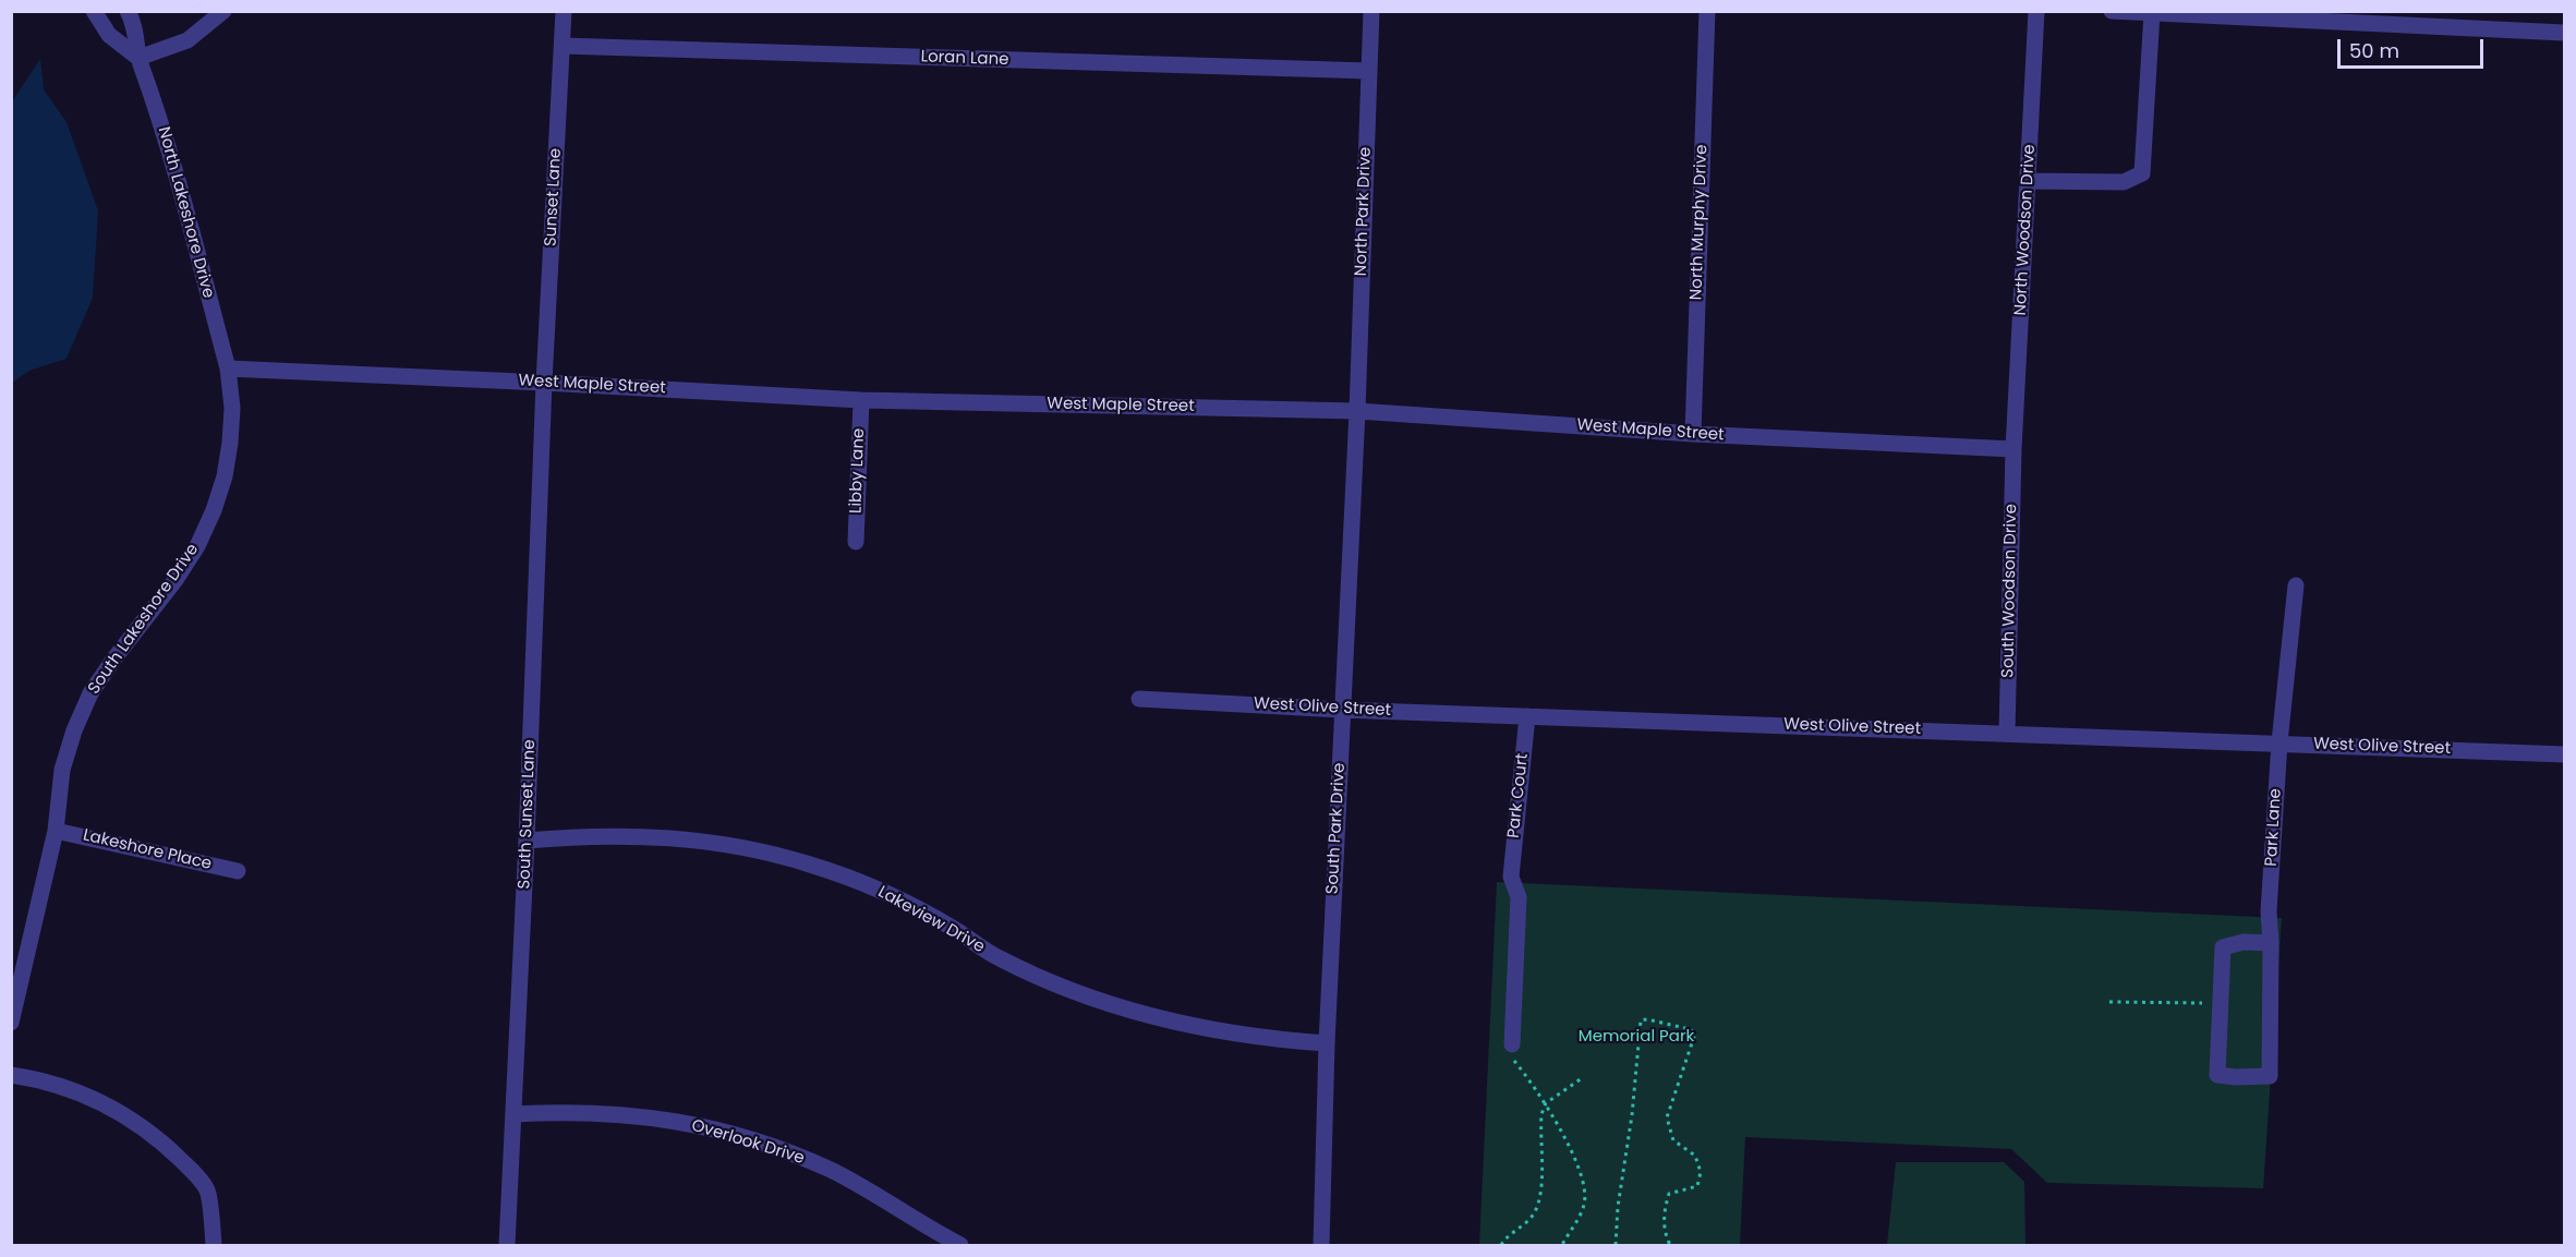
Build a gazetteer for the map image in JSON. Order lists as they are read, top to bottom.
{
  "streets": {
    "street": [
      "Loran Lane",
      "Sunset Lane",
      "North Park Drive",
      "North Lakeshore Drive",
      "North Murphy Drive",
      "North Woodson Drive",
      "West Maple Street",
      "Libby Lane",
      "South Woodson Drive",
      "South Lakeshore Drive",
      "West Olive Street",
      "Park Court",
      "South Sunset Lane",
      "Park Lane",
      "South Park Drive",
      "Lakeshore Place",
      "Lakeview Drive",
      "Overlook Drive"
    ]
  },
  "crossings": [
    ["Loran Lane", "Sunset Lane"],
    ["Loran Lane", "North Park Drive"],
    ["Sunset Lane", "West Maple Street"],
    ["Sunset Lane", "South Sunset Lane"],
    ["North Park Drive", "West Maple Street"],
    ["North Park Drive", "South Park Drive"],
    ["North Lakeshore Drive", "West Maple Street"],
    ["North Lakeshore Drive", "South Lakeshore Drive"],
    ["North Murphy Drive", "West Maple Street"],
    ["North Woodson Drive", "West Maple Street"],
    ["North Woodson Drive", "South Woodson Drive"],
    ["West Maple Street", "Libby Lane"],
    ["West Maple Street", "South Woodson Drive"],
    ["West Maple Street", "South Lakeshore Drive"],
    ["West Maple Street", "South Sunset Lane"],
    ["West Maple Street", "South Park Drive"],
    ["South Woodson Drive", "West Olive Street"],
    ["South Lakeshore Drive", "Lakeshore Place"],
    ["West Olive Street", "Park Court"],
    ["West Olive Street", "Park Lane"],
    ["West Olive Street", "South Park Drive"],
    ["South Sunset Lane", "Lakeview Drive"],
    ["South Sunset Lane", "Overlook Drive"],
    ["South Park Drive", "Lakeview Drive"]
  ],
  "parks": ["Memorial Park"],
  "scale_bar": "50 m"
}
